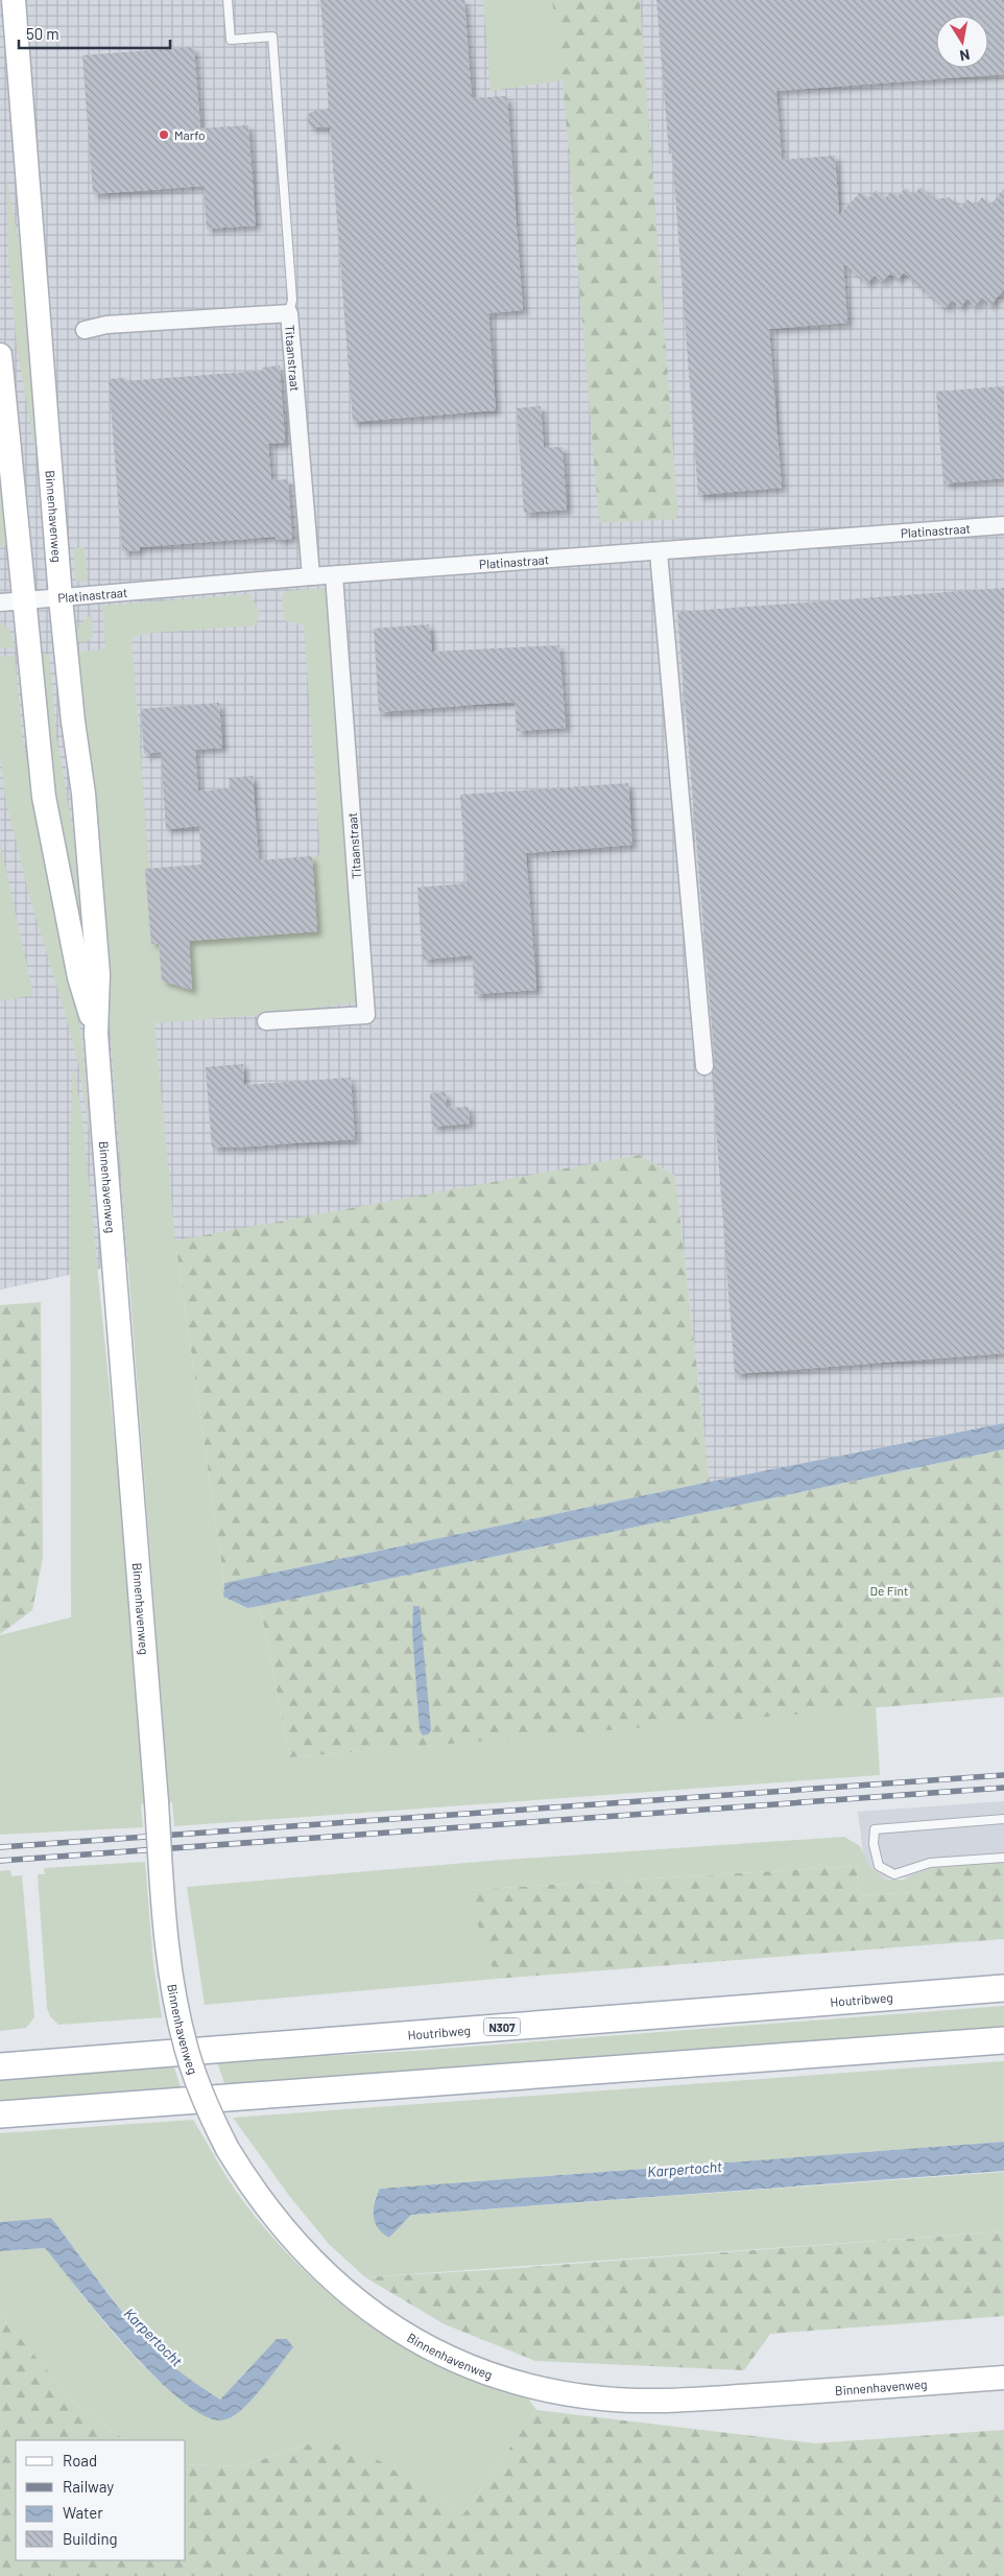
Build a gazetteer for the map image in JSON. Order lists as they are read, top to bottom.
{
  "streets": {
    "main road": ["Binnenhavenweg", "Houtribweg", "N307"],
    "street": ["Titaanstraat", "Platinastraat"]
  },
  "crossings": [
    ["Titaanstraat", "Platinastraat"],
    ["Binnenhavenweg", "Platinastraat"]
  ],
  "water": ["Karpertocht"],
  "parks": ["De Fint"],
  "places": ["Marfo"],
  "legend": [
    "Road",
    "Railway",
    "Water",
    "Building"
  ],
  "scale_bar": "50 m",
  "north": "bottom"
}
